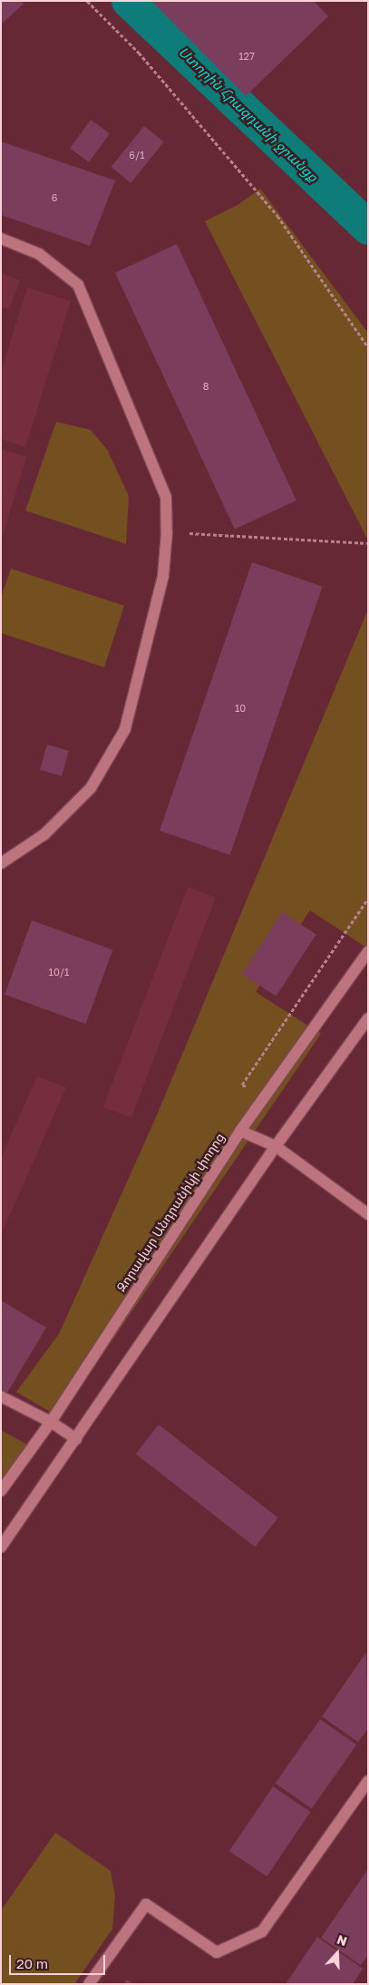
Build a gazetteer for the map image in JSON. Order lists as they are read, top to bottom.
{
  "streets": {
    "main road": ["Զորավար Անդրանիկի փողոց"]
  },
  "water": ["Ստորին Հրազդանի ջրանցք"],
  "house_numbers": [
    "127",
    "6/1",
    "6",
    "8",
    "10",
    "10/1"
  ],
  "scale_bar": "20 m",
  "north": "top"
}
